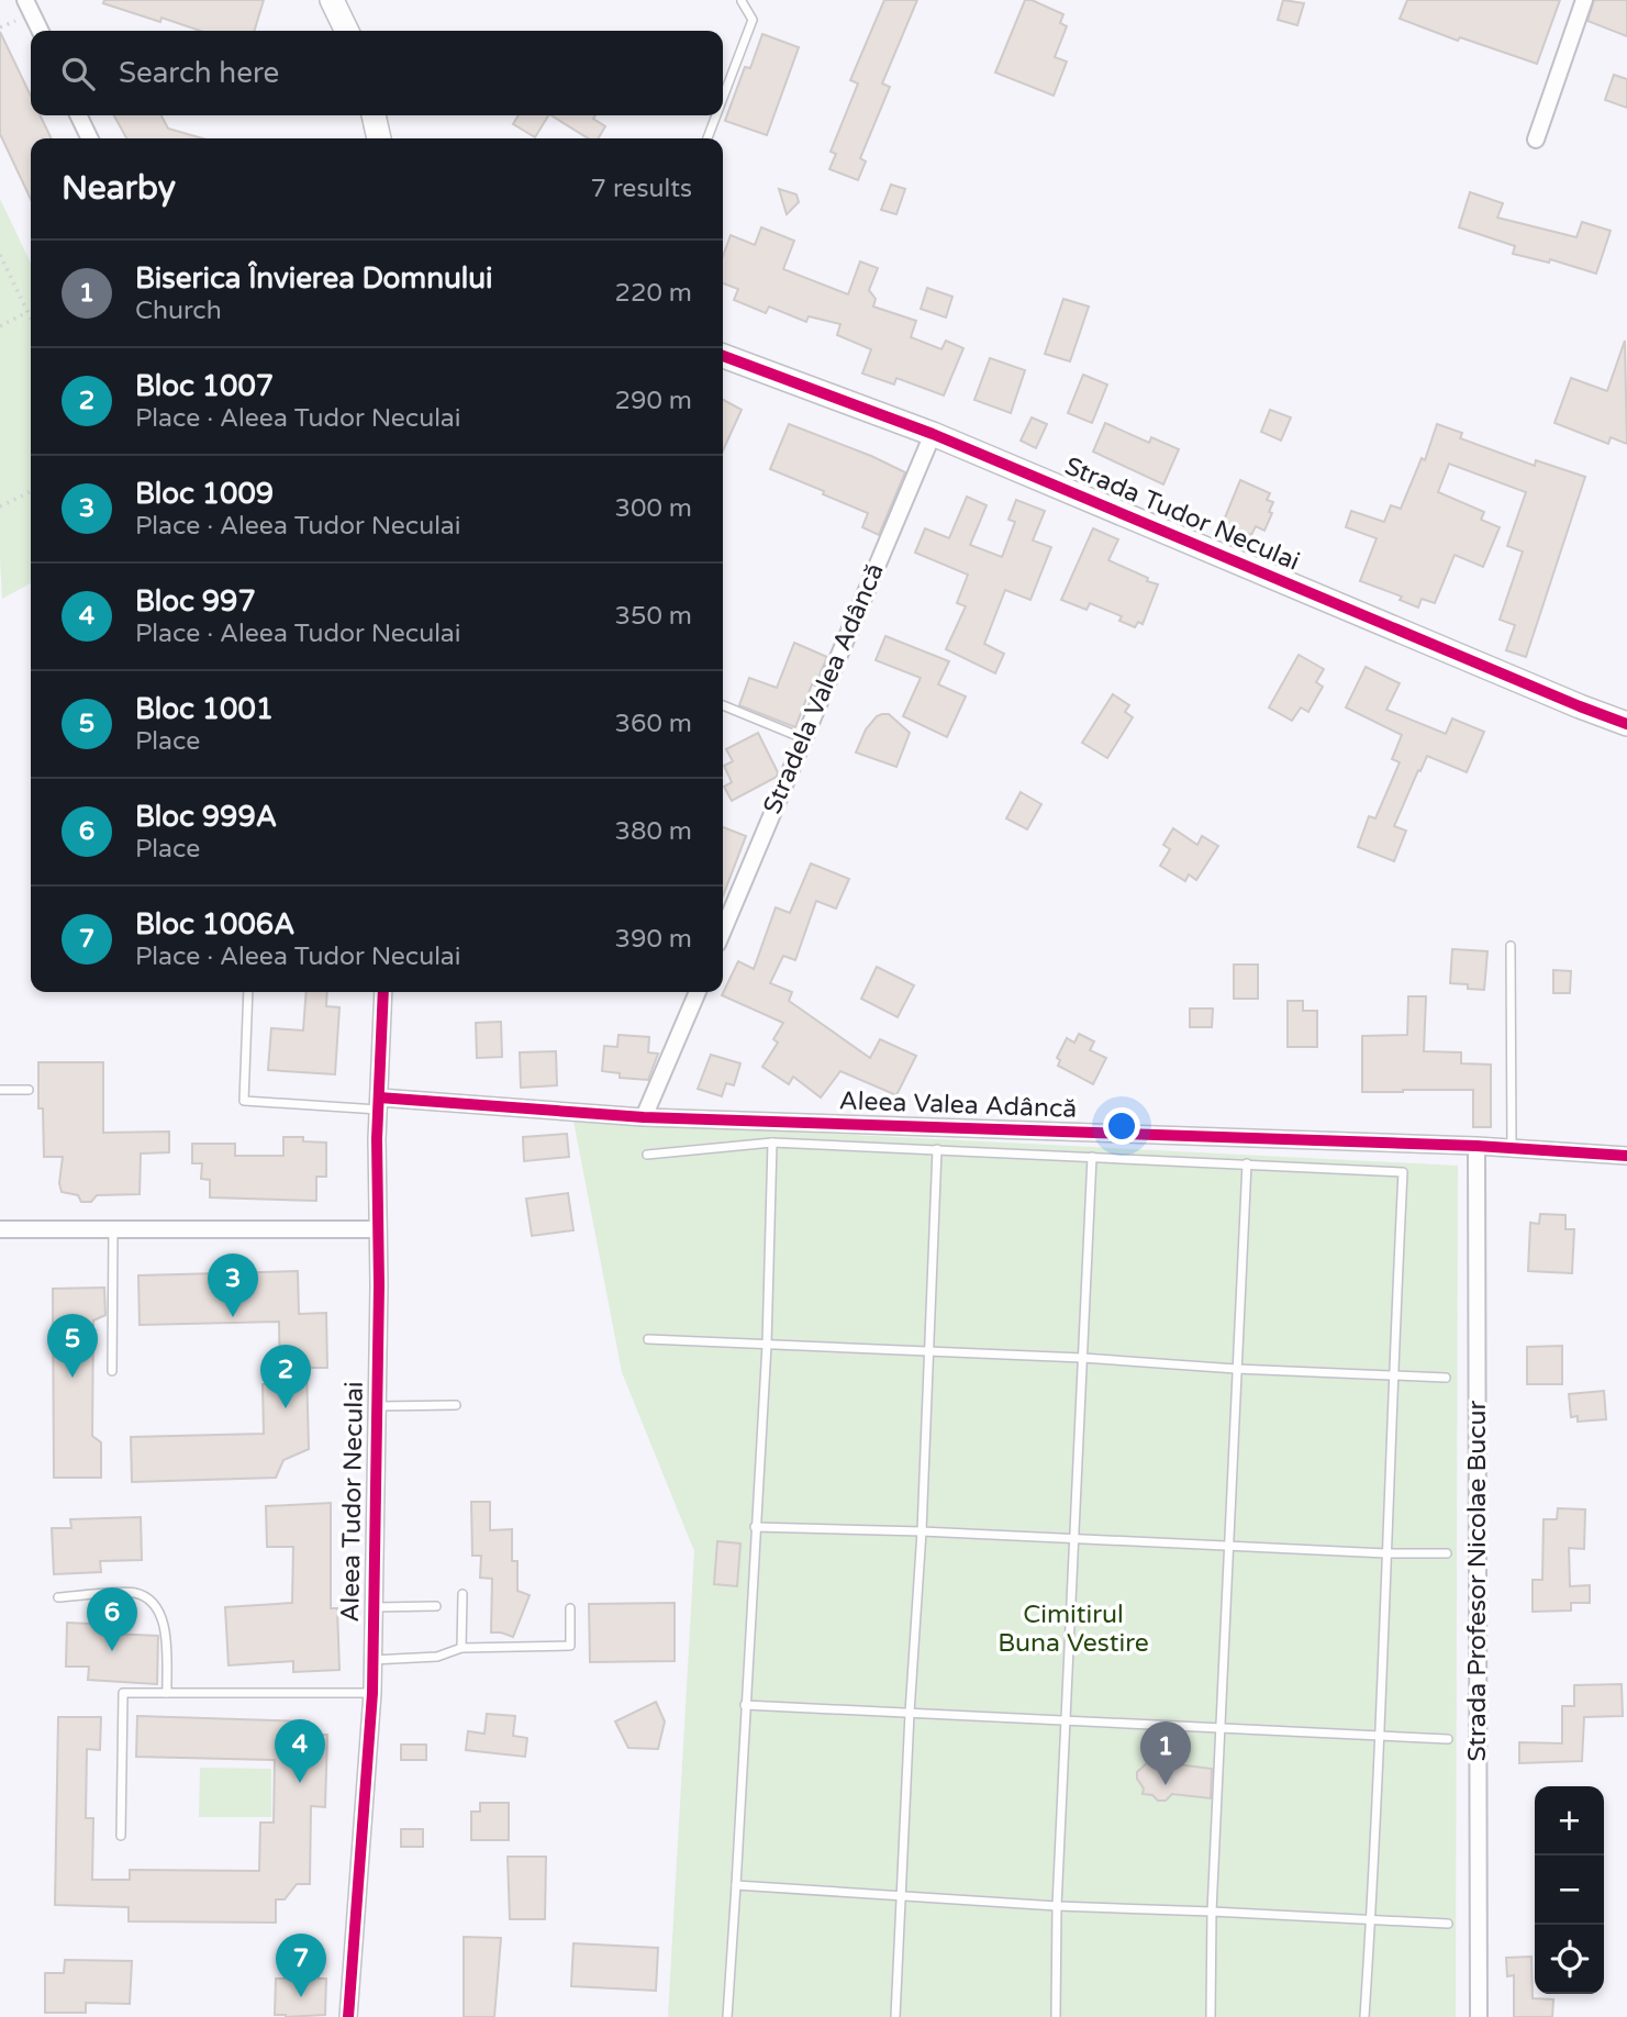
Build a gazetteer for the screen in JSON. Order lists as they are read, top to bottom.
{
  "streets": {
    "street": [
      "Strada Tudor Neculai",
      "Stradela Valea Adâncă",
      "Aleea Valea Adâncă",
      "Aleea Tudor Neculai",
      "Strada Profesor Nicolae Bucur"
    ]
  },
  "crossings": [
    ["Strada Tudor Neculai", "Stradela Valea Adâncă"],
    ["Aleea Valea Adâncă", "Aleea Tudor Neculai"],
    ["Aleea Valea Adâncă", "Strada Profesor Nicolae Bucur"]
  ],
  "parks": ["Cimitirul Buna Vestire"],
  "page": {
    "search": "Search here",
    "heading": ["Nearby", "7 results"],
    "list": [
      {
        "mark": "1",
        "name": "Biserica Învierea Domnului",
        "note": "Church",
        "value": "220 m"
      },
      {
        "mark": "2",
        "name": "Bloc 1007",
        "note": "Place · Aleea Tudor Neculai",
        "value": "290 m"
      },
      {
        "mark": "3",
        "name": "Bloc 1009",
        "note": "Place · Aleea Tudor Neculai",
        "value": "300 m"
      },
      {
        "mark": "4",
        "name": "Bloc 997",
        "note": "Place · Aleea Tudor Neculai",
        "value": "350 m"
      },
      {
        "mark": "5",
        "name": "Bloc 1001",
        "note": "Place",
        "value": "360 m"
      },
      {
        "mark": "6",
        "name": "Bloc 999A",
        "note": "Place",
        "value": "380 m"
      },
      {
        "mark": "7",
        "name": "Bloc 1006A",
        "note": "Place · Aleea Tudor Neculai",
        "value": "390 m"
      }
    ],
    "pins": [
      "3",
      "5",
      "2",
      "6",
      "4",
      "1",
      "7"
    ],
    "map_buttons": ["+", "−"]
  }
}
